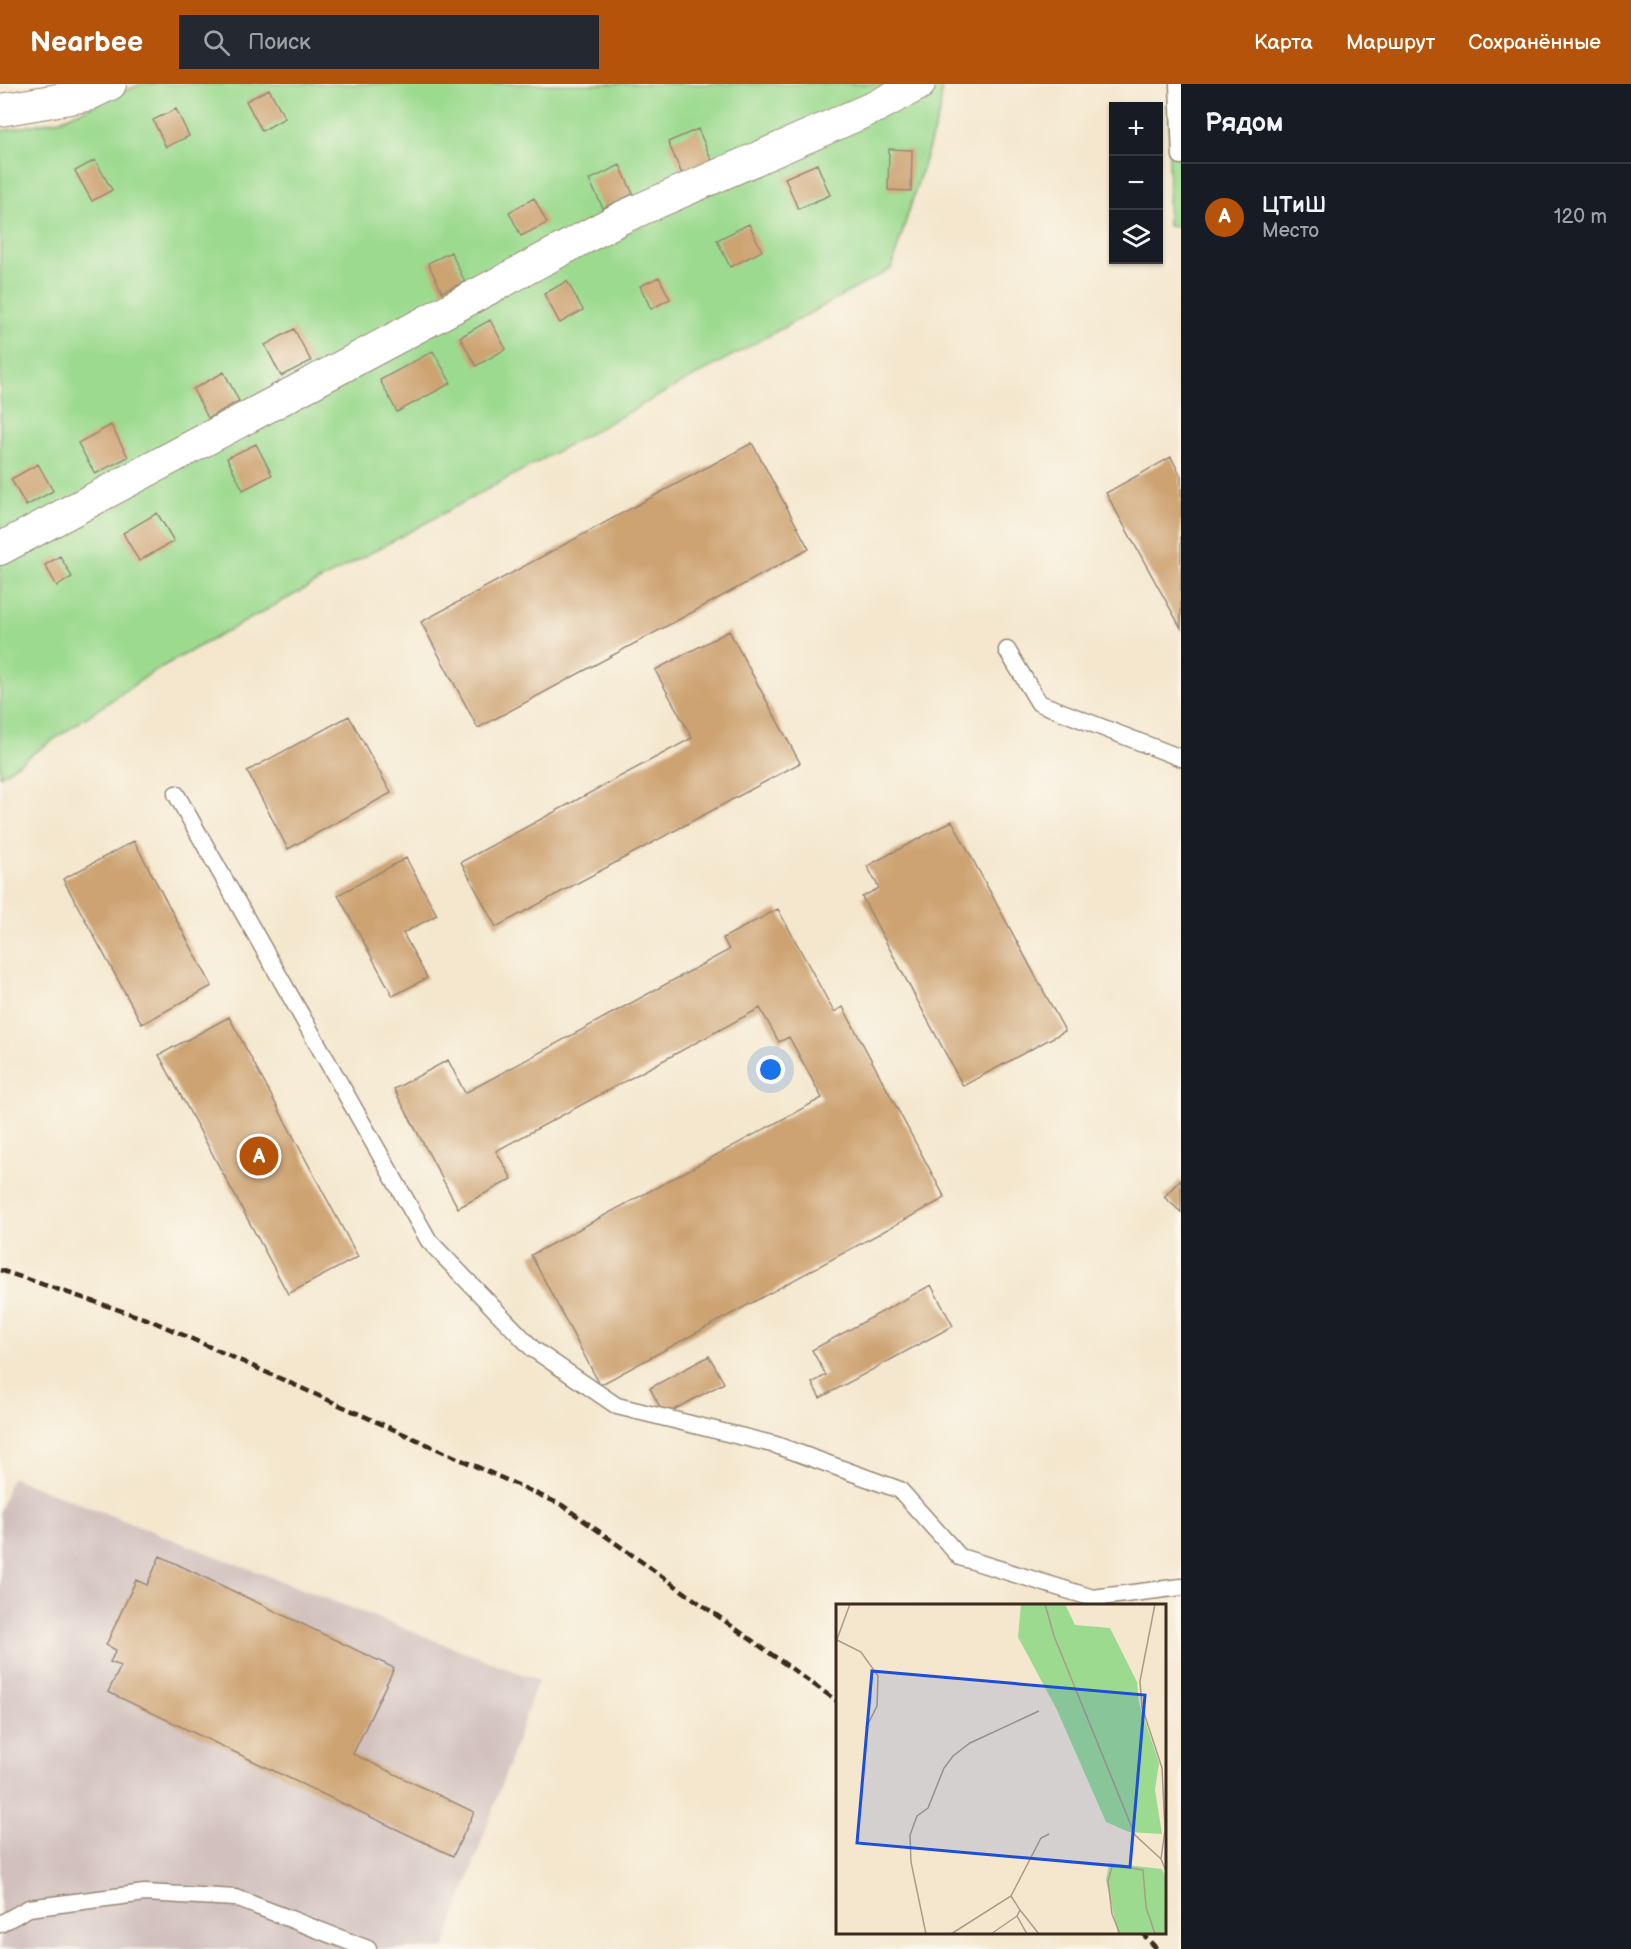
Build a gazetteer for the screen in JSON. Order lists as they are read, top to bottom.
{
  "page": {
    "header": "Nearbee",
    "search": "Поиск",
    "nav": ["Карта", "Маршрут", "Сохранённые"],
    "heading": "Рядом",
    "map_buttons": ["+", "−"],
    "list": [
      {
        "mark": "A",
        "name": "ЦТиШ",
        "note": "Место",
        "value": "120 m"
      }
    ],
    "pins": "A"
  }
}
